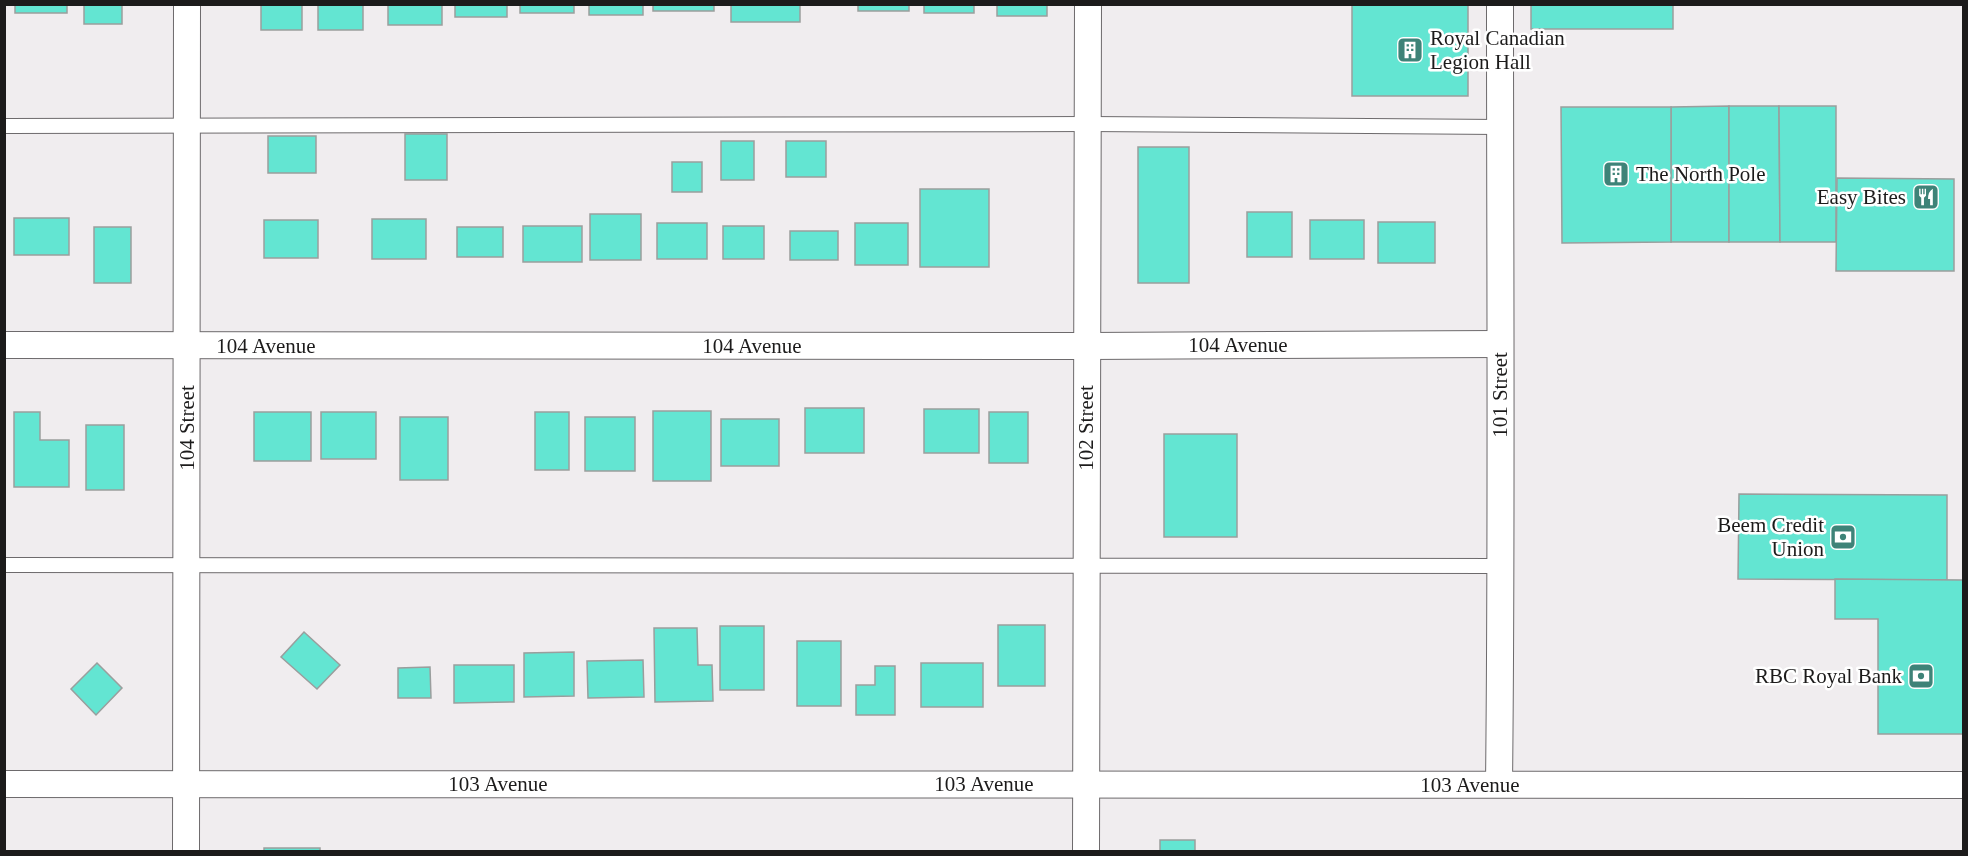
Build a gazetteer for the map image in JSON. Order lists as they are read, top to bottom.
{
  "streets": {
    "street": [
      "104 Avenue",
      "101 Street",
      "104 Street",
      "102 Street",
      "103 Avenue"
    ]
  },
  "crossings": [
    ["104 Avenue", "101 Street"],
    ["104 Avenue", "104 Street"],
    ["104 Avenue", "102 Street"],
    ["101 Street", "103 Avenue"],
    ["104 Street", "103 Avenue"],
    ["102 Street", "103 Avenue"]
  ],
  "places": {
    "building": ["Royal Canadian Legion Hall", "The North Pole"],
    "restaurant": ["Easy Bites"],
    "bank": ["Beem Credit Union", "RBC Royal Bank"]
  }
}
